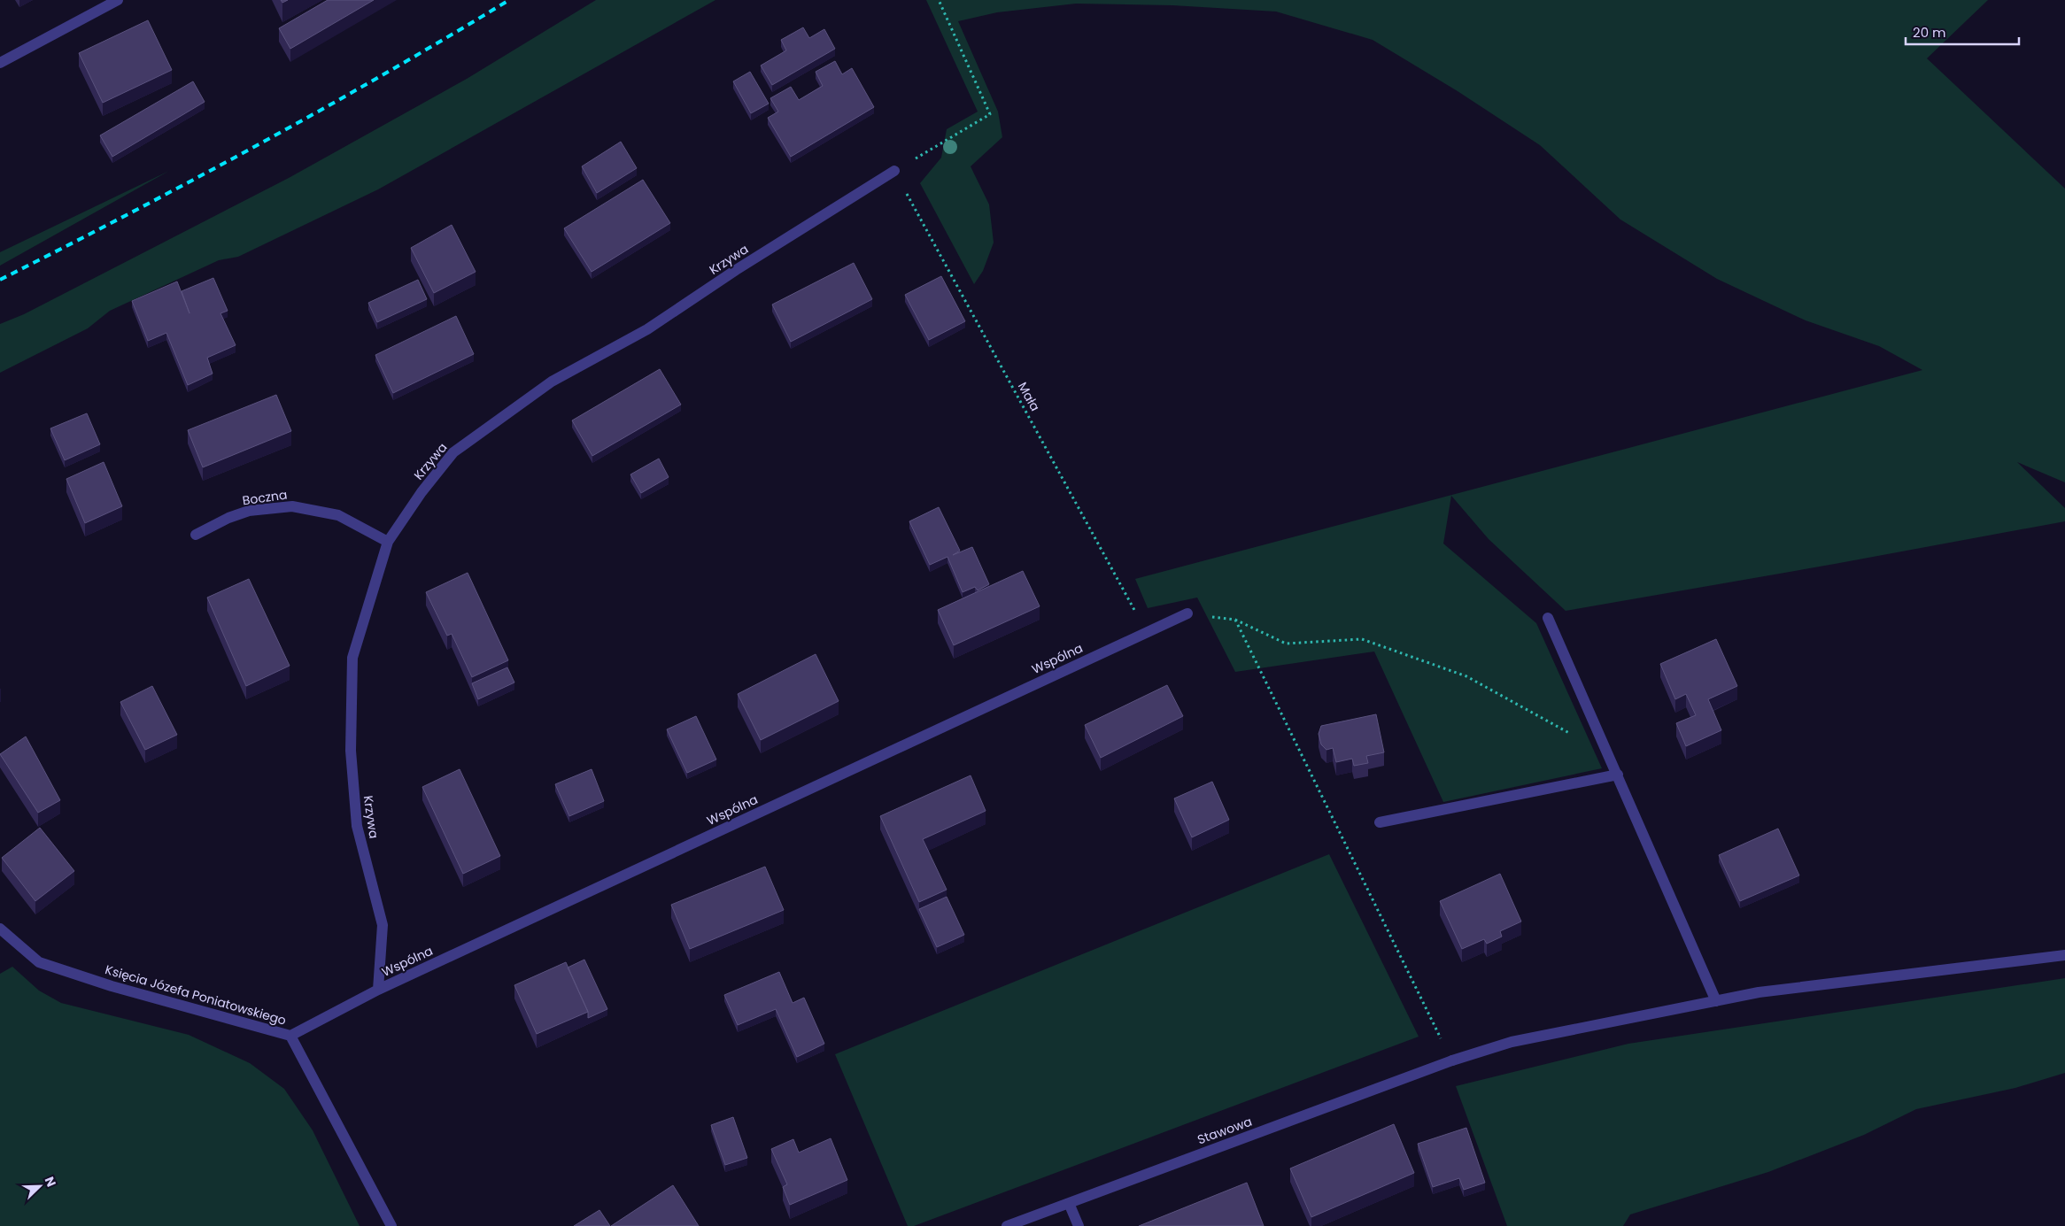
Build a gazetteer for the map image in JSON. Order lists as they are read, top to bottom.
{
  "streets": {
    "street": [
      "Krzywa",
      "Boczna",
      "Wspólna",
      "Księcia Józefa Poniatowskiego",
      "Stawowa"
    ],
    "path": ["Mała"]
  },
  "crossings": [
    ["Krzywa", "Mała"],
    ["Krzywa", "Boczna"],
    ["Krzywa", "Wspólna"],
    ["Mała", "Wspólna"],
    ["Wspólna", "Księcia Józefa Poniatowskiego"]
  ],
  "scale_bar": "20 m",
  "north": "top right"
}
